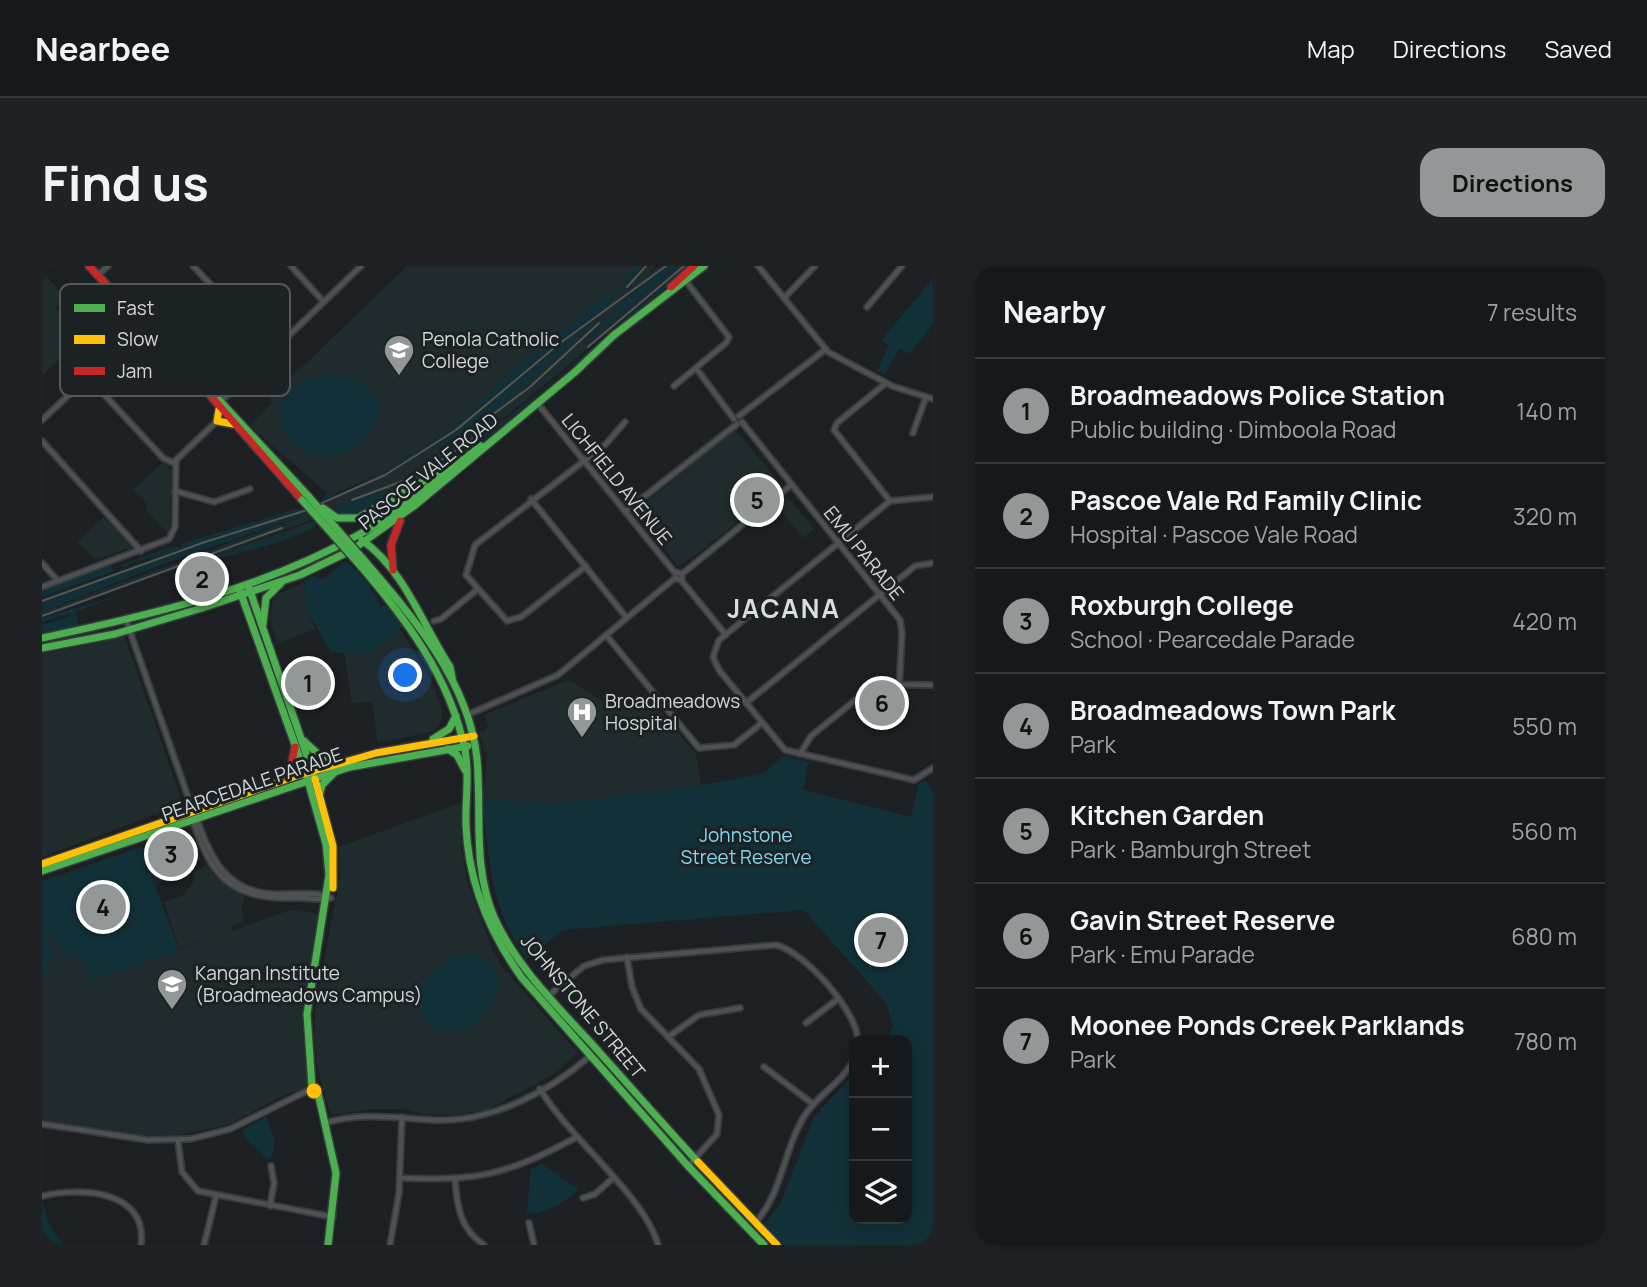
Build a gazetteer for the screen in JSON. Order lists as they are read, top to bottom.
{
  "streets": {
    "main road": ["PASCOE VALE ROAD", "PEARCEDALE PARADE", "JOHNSTONE STREET"],
    "street": ["LICHFIELD AVENUE", "EMU PARADE"]
  },
  "crossings": [
    ["PASCOE VALE ROAD", "LICHFIELD AVENUE"],
    ["PEARCEDALE PARADE", "JOHNSTONE STREET"]
  ],
  "districts": ["JACANA"],
  "parks": ["Johnstone Street Reserve"],
  "places": {
    "school or university": ["Penola Catholic College", "Kangan Institute (Broadmeadows Campus)"],
    "hospital": ["Broadmeadows Hospital"]
  },
  "legend": ["Fast", "Slow", "Jam"],
  "page": {
    "header": "Nearbee",
    "nav": ["Map", "Directions", "Saved"],
    "buttons": "Directions",
    "title": "Find us",
    "heading": ["Nearby", "7 results"],
    "list": [
      {
        "mark": "1",
        "name": "Broadmeadows Police Station",
        "note": "Public building · Dimboola Road",
        "value": "140 m"
      },
      {
        "mark": "2",
        "name": "Pascoe Vale Rd Family Clinic",
        "note": "Hospital · Pascoe Vale Road",
        "value": "320 m"
      },
      {
        "mark": "3",
        "name": "Roxburgh College",
        "note": "School · Pearcedale Parade",
        "value": "420 m"
      },
      {
        "mark": "4",
        "name": "Broadmeadows Town Park",
        "note": "Park",
        "value": "550 m"
      },
      {
        "mark": "5",
        "name": "Kitchen Garden",
        "note": "Park · Bamburgh Street",
        "value": "560 m"
      },
      {
        "mark": "6",
        "name": "Gavin Street Reserve",
        "note": "Park · Emu Parade",
        "value": "680 m"
      },
      {
        "mark": "7",
        "name": "Moonee Ponds Creek Parklands",
        "note": "Park",
        "value": "780 m"
      }
    ],
    "pins": [
      "5",
      "2",
      "1",
      "6",
      "3",
      "4",
      "7"
    ],
    "map_buttons": ["+", "−"]
  }
}
